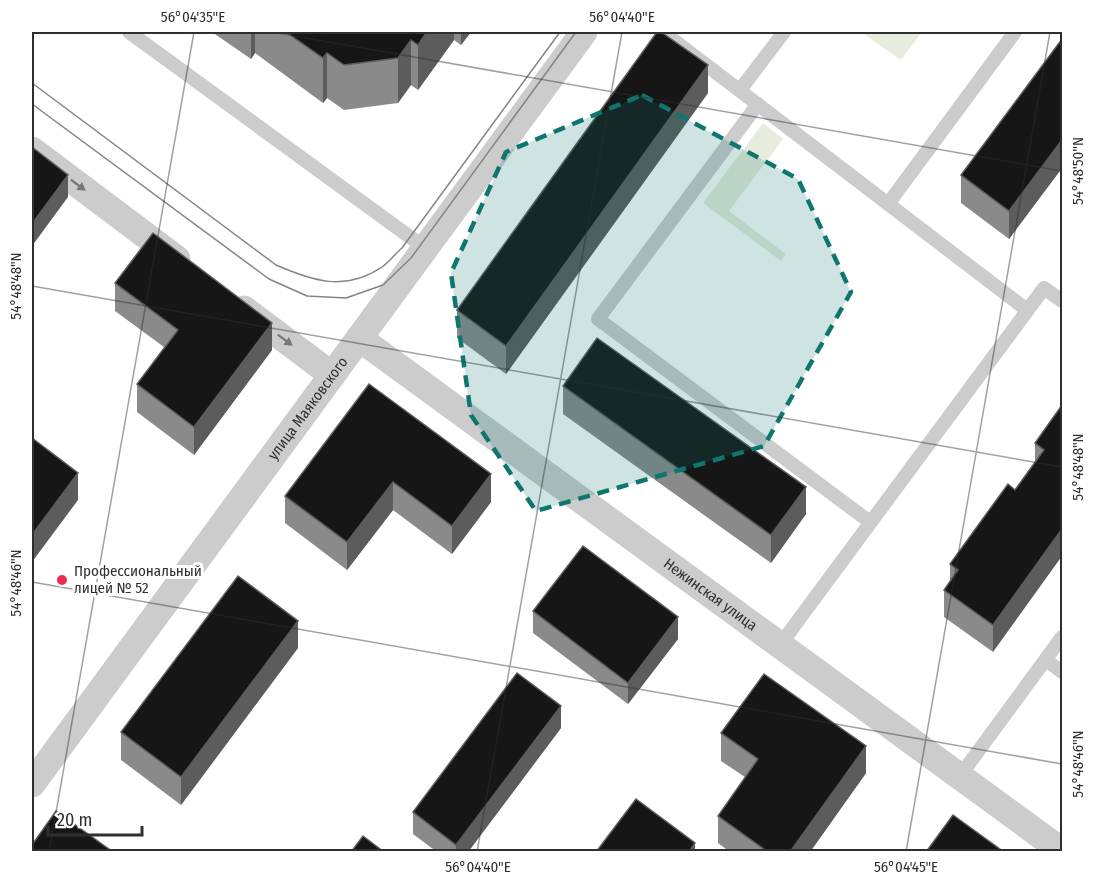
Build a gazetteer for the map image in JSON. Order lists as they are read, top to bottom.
{
  "streets": {
    "street": ["улица Маяковского", "Нежинская улица"]
  },
  "crossings": [
    ["улица Маяковского", "Нежинская улица"]
  ],
  "places": ["Профессиональный лицей № 52"],
  "scale_bar": "20 m",
  "coordinates": [
    "56°04'35\"E",
    "56°04'40\"E",
    "54°48'50\"N",
    "54°48'48\"N",
    "54°48'46\"N",
    "56°04'45\"E"
  ]
}
